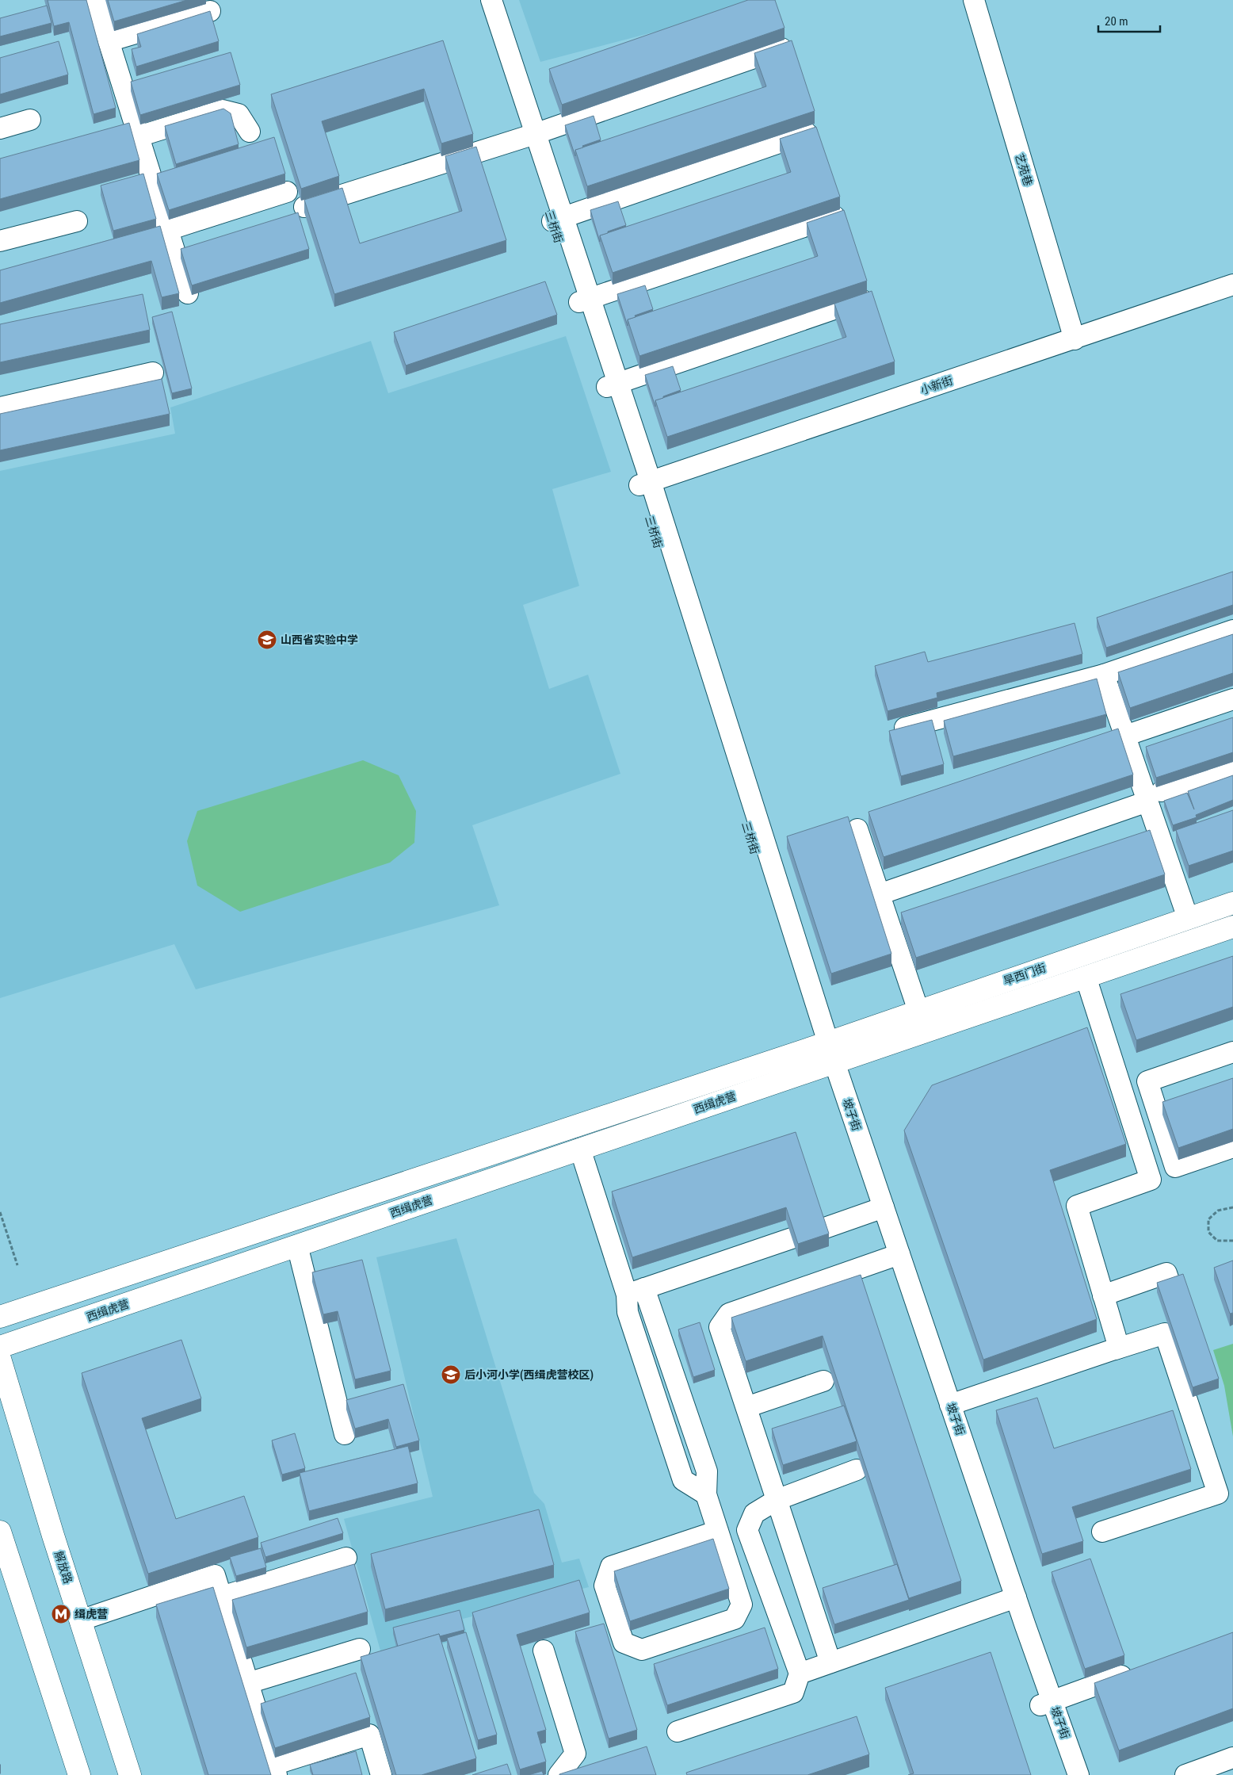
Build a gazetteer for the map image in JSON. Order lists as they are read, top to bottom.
{
  "streets": {
    "main road": ["旱西门街", "西缉虎营", "解放路"],
    "street": [
      "艺苑巷",
      "三桥街",
      "小新街",
      "坡子街"
    ]
  },
  "crossings": [
    ["艺苑巷", "小新街"],
    ["三桥街", "小新街"],
    ["三桥街", "旱西门街"],
    ["三桥街", "西缉虎营"],
    ["三桥街", "坡子街"],
    ["旱西门街", "西缉虎营"],
    ["旱西门街", "坡子街"],
    ["西缉虎营", "坡子街"]
  ],
  "places": {
    "school or university": ["山西省实验中学", "后小河小学(西缉虎营校区)"],
    "metro station": ["缉虎营"]
  },
  "scale_bar": "20 m"
}
